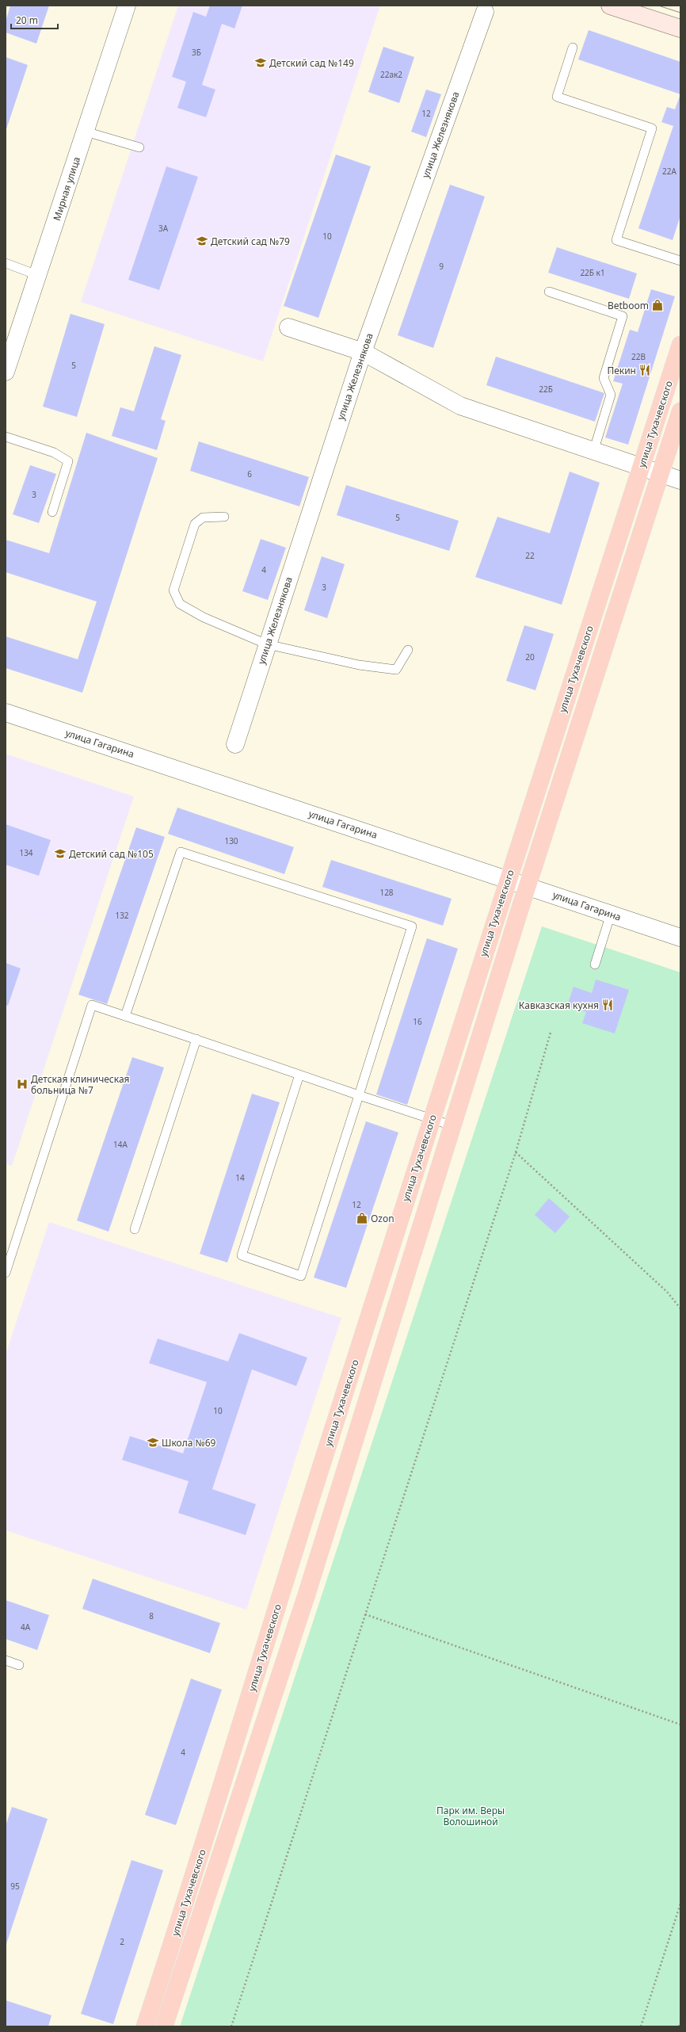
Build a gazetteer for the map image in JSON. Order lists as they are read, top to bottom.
{
  "streets": {
    "main road": ["улица Тухачевского"],
    "street": ["улица Железнякова", "Мирная улица", "улица Гагарина"]
  },
  "crossings": [
    ["улица Тухачевского", "улица Гагарина"]
  ],
  "parks": ["Парк им. Веры Волошиной"],
  "places": {
    "school or university": [
      "Детский сад №149",
      "Детский сад №79",
      "Детский сад №105",
      "Школа №69"
    ],
    "shop": ["Betboom", "Ozon"],
    "restaurant": ["Пекин", "Кавказская кухня"],
    "hospital": ["Детская клиническая больница №7"]
  },
  "house_numbers": [
    "3Б",
    "22ак2",
    "12",
    "22А",
    "3А",
    "10",
    "9",
    "22Б к1",
    "22В",
    "5",
    "22Б",
    "6",
    "3",
    "5",
    "22",
    "4",
    "3",
    "20",
    "130",
    "134",
    "128",
    "132",
    "16",
    "14А",
    "14",
    "12",
    "10",
    "8",
    "4А",
    "4",
    "95",
    "2"
  ],
  "scale_bar": "20 m"
}
